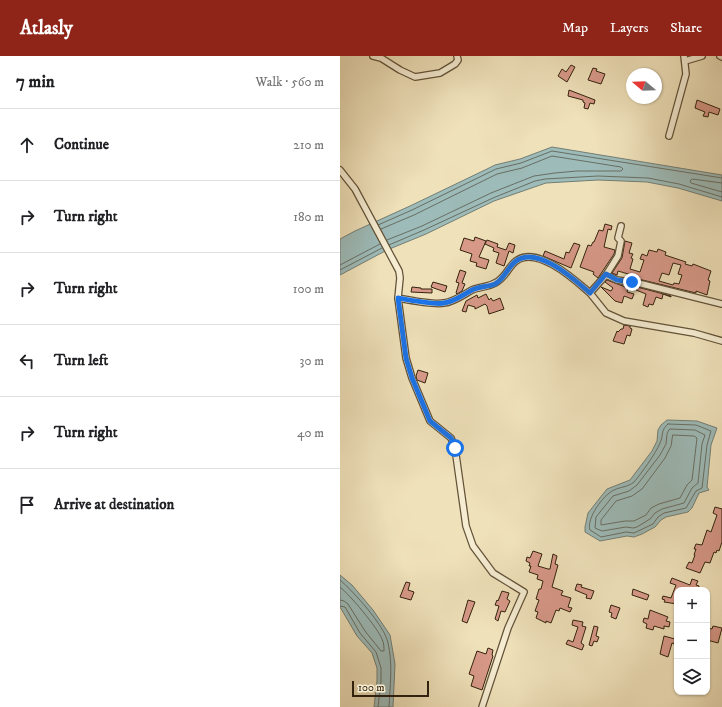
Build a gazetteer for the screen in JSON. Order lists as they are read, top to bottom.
{
  "scale_bar": "100 m",
  "north": "left",
  "page": {
    "header": "Atlasly",
    "nav": ["Map", "Layers", "Share"],
    "heading": ["7 min", "Walk · 560 m"],
    "list": [
      ["Continue", "210 m"],
      ["Turn right", "180 m"],
      ["Turn right", "100 m"],
      ["Turn left", "30 m"],
      ["Turn right", "40 m"],
      "Arrive at destination"
    ],
    "map_buttons": ["+", "−"],
    "scale": "100 m"
  }
}
